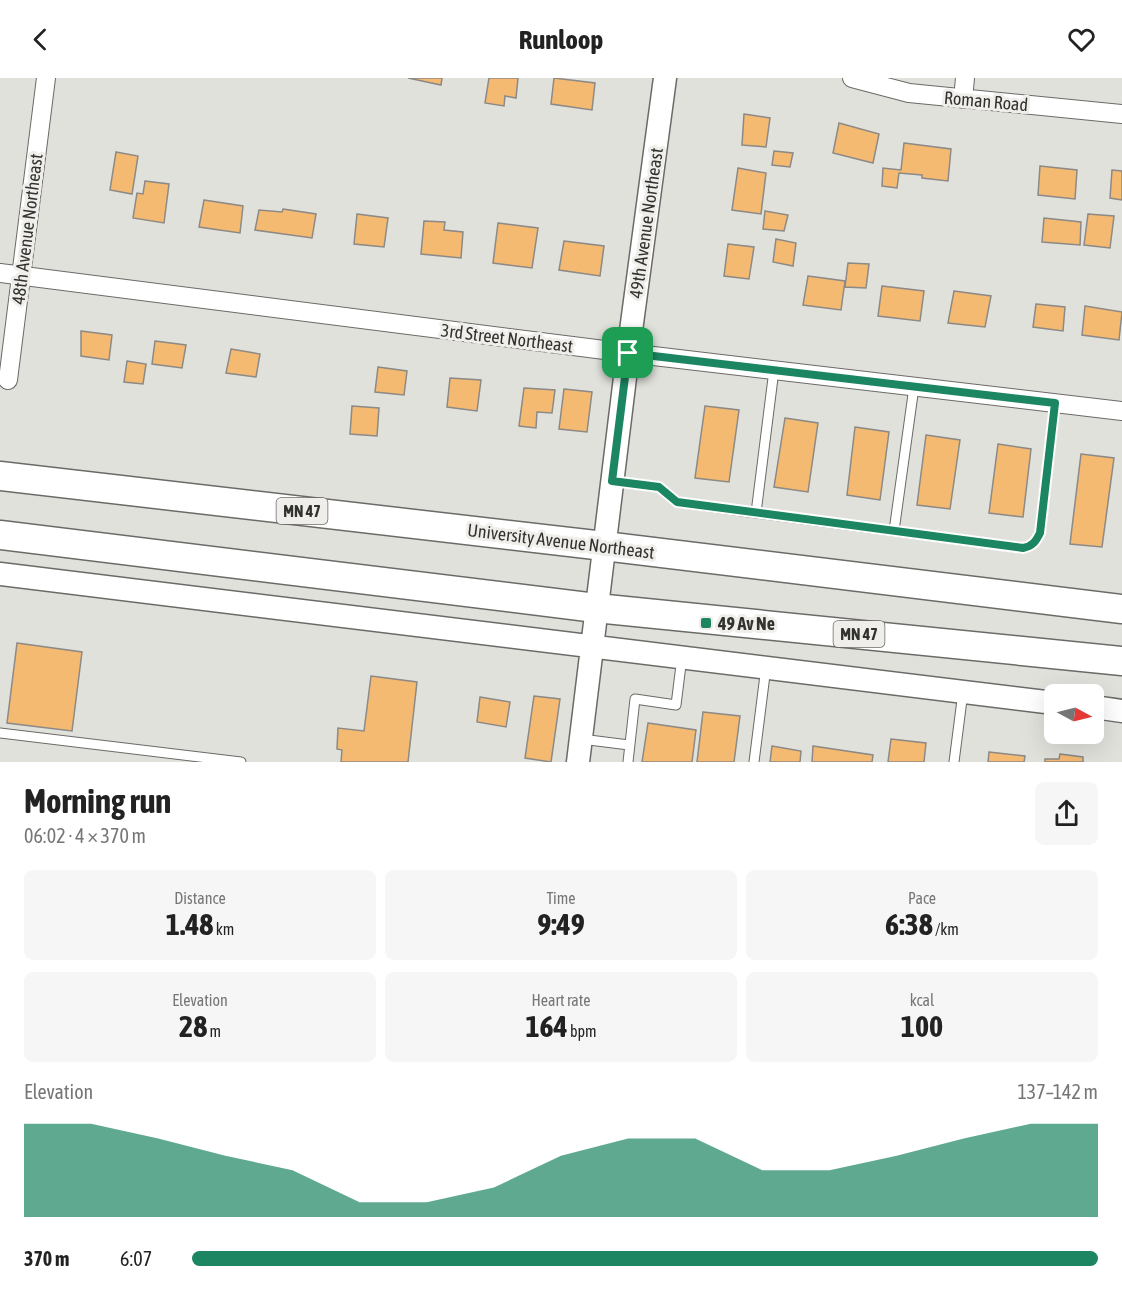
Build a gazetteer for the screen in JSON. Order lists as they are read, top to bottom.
{
  "streets": {
    "main road": ["MN 47", "University Avenue Northeast"],
    "street": [
      "Roman Road",
      "49th Avenue Northeast",
      "48th Avenue Northeast",
      "3rd Street Northeast"
    ]
  },
  "crossings": [
    ["49th Avenue Northeast", "3rd Street Northeast"],
    ["49th Avenue Northeast", "MN 47"],
    ["49th Avenue Northeast", "University Avenue Northeast"],
    ["48th Avenue Northeast", "3rd Street Northeast"]
  ],
  "places": {
    "transit": ["49 Av Ne"]
  },
  "north": "right",
  "page": {
    "header": "Runloop",
    "heading": ["Morning run", "06:02 · 4 × 370 m"],
    "stats": [
      ["Distance", "1.48 km"],
      ["Time", "9:49"],
      ["Pace", "6:38 /km"],
      ["Elevation", "28 m"],
      ["Heart rate", "164 bpm"],
      ["kcal", "100"]
    ],
    "chart": ["Elevation", "137–142 m"],
    "list": [
      {
        "name": "370 m",
        "note": "6:07"
      }
    ]
  }
}
